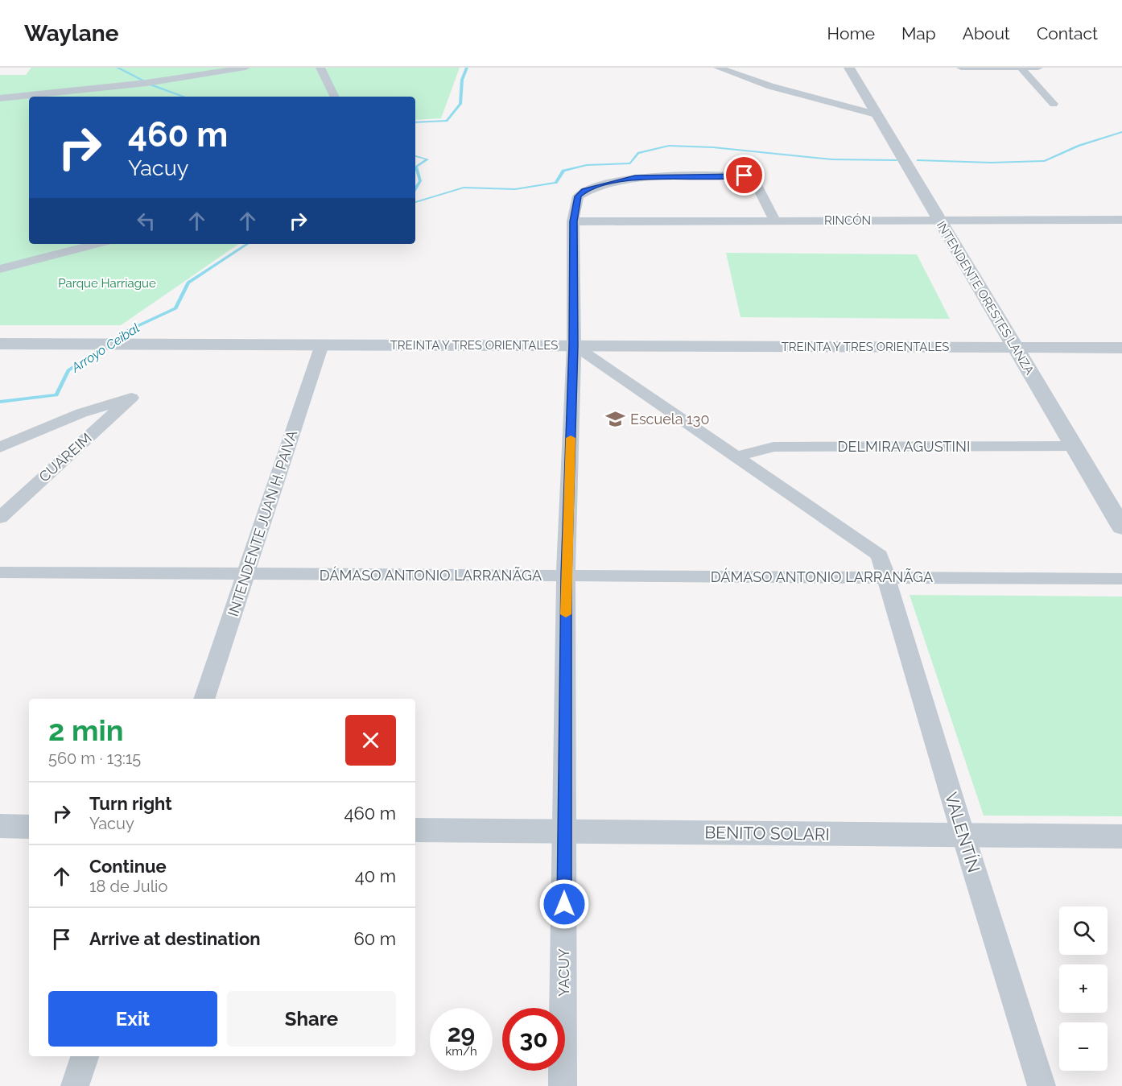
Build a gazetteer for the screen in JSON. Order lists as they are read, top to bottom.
{
  "streets": {
    "street": [
      "RINCÓN",
      "INTENDENTE ORESTES LANZA",
      "TREINTA Y TRES ORIENTALES",
      "DELMIRA AGUSTINI",
      "CUAREIM",
      "INTENDENTE JUAN H. PAIVA",
      "DÁMASO ANTONIO LARRANÃGA",
      "VALENTÍN",
      "BENITO SOLARI",
      "YACUY"
    ]
  },
  "crossings": [
    ["RINCÓN", "INTENDENTE ORESTES LANZA"],
    ["RINCÓN", "YACUY"],
    ["INTENDENTE ORESTES LANZA", "TREINTA Y TRES ORIENTALES"],
    ["INTENDENTE ORESTES LANZA", "DELMIRA AGUSTINI"],
    ["TREINTA Y TRES ORIENTALES", "INTENDENTE JUAN H. PAIVA"],
    ["TREINTA Y TRES ORIENTALES", "VALENTÍN"],
    ["TREINTA Y TRES ORIENTALES", "YACUY"],
    ["DELMIRA AGUSTINI", "VALENTÍN"],
    ["INTENDENTE JUAN H. PAIVA", "DÁMASO ANTONIO LARRANÃGA"],
    ["DÁMASO ANTONIO LARRANÃGA", "VALENTÍN"],
    ["DÁMASO ANTONIO LARRANÃGA", "YACUY"],
    ["VALENTÍN", "BENITO SOLARI"],
    ["VALENTÍN", "YACUY"],
    ["BENITO SOLARI", "YACUY"]
  ],
  "water": ["Arroyo Ceibal"],
  "parks": ["Parque Harriague"],
  "places": {
    "school or university": ["Escuela 130"]
  },
  "page": {
    "header": "Waylane",
    "nav": [
      "Home",
      "Map",
      "About",
      "Contact"
    ],
    "turn": ["460 m", "Yacuy"],
    "heading": ["2 min", "560 m · 13:15"],
    "list": [
      {
        "name": "Turn right",
        "note": "Yacuy",
        "value": "460 m"
      },
      {
        "name": "Continue",
        "note": "18 de Julio",
        "value": "40 m"
      },
      {
        "name": "Arrive at destination",
        "value": "60 m"
      }
    ],
    "map_buttons": ["+", "−"],
    "buttons": ["Exit", "Share"],
    "speed": "29 km/h",
    "limit": "30"
  }
}
